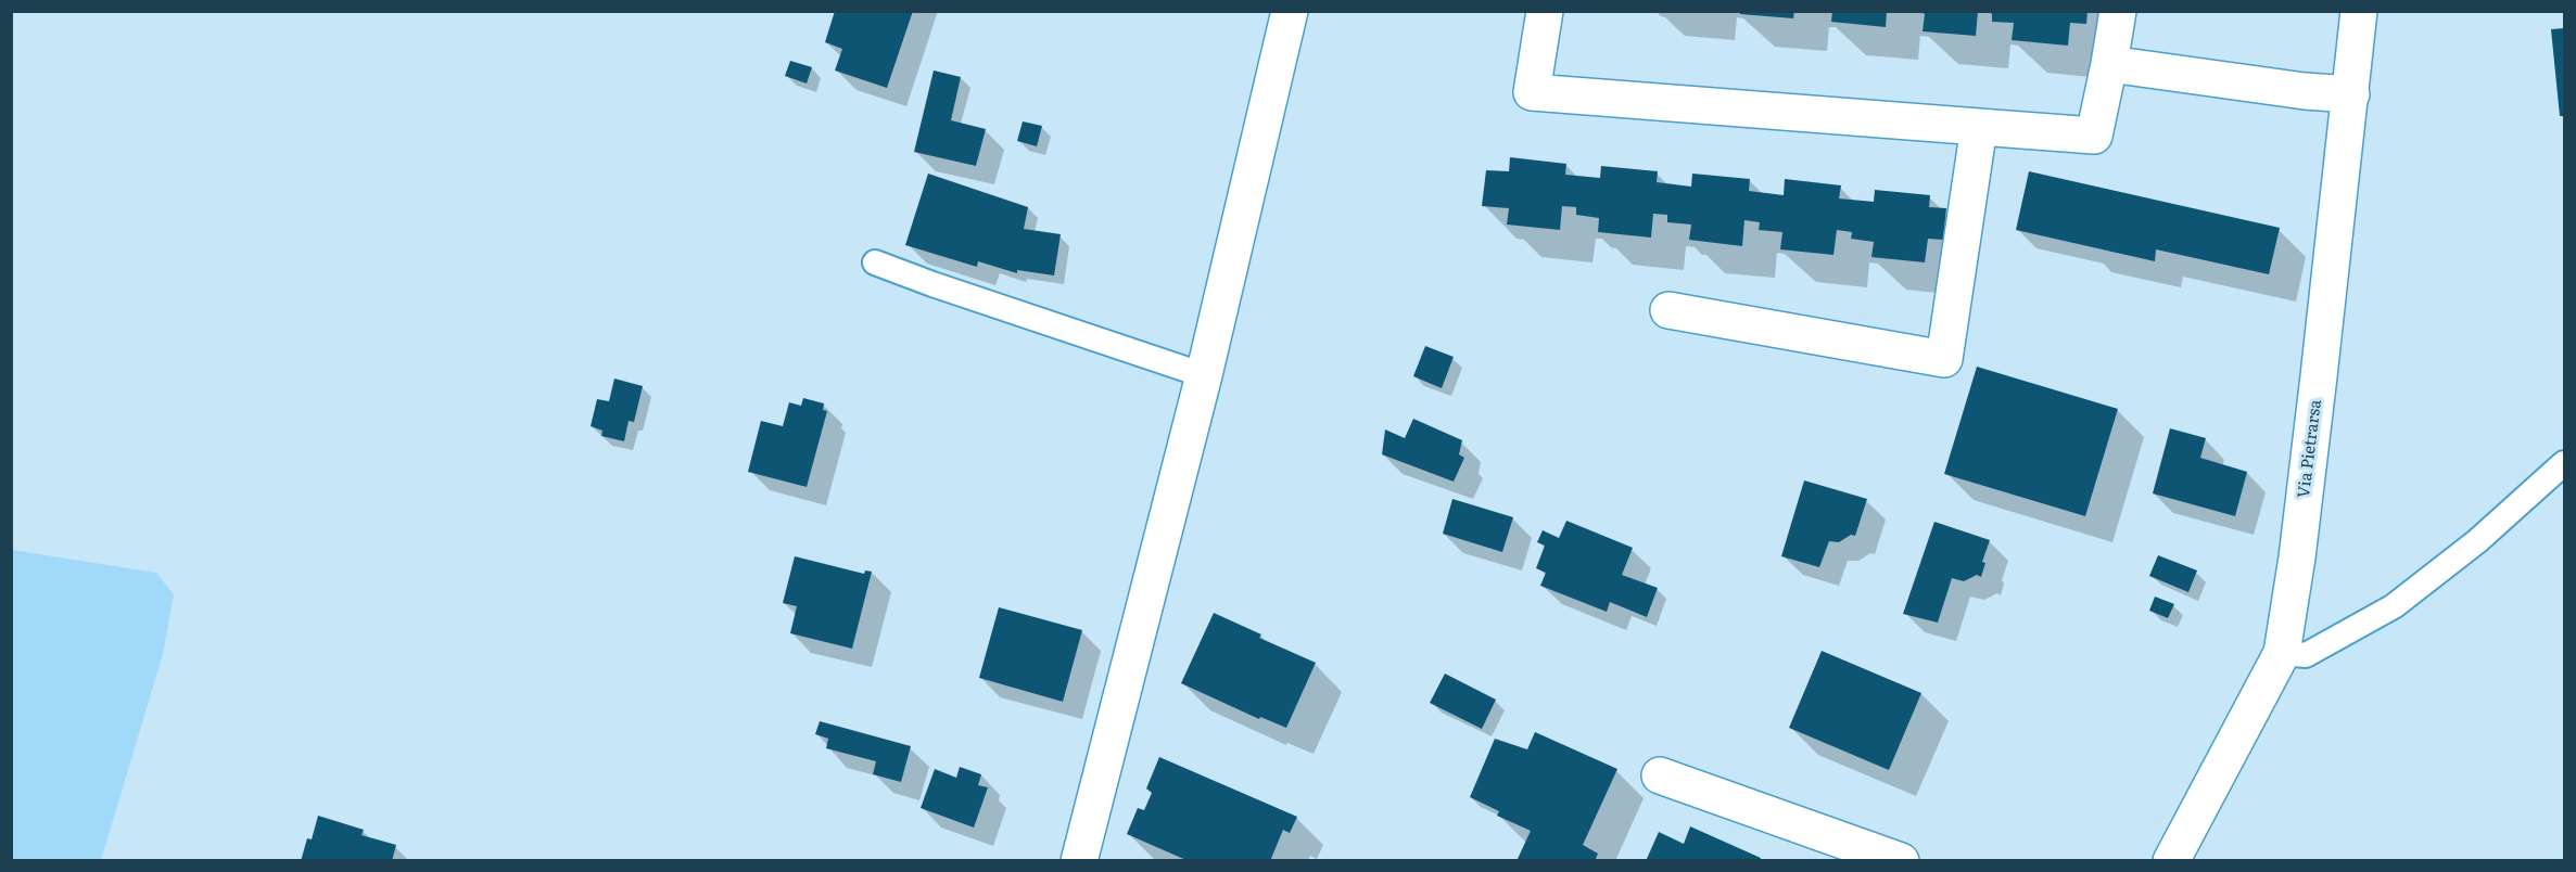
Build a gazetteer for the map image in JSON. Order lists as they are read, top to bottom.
{
  "streets": {
    "street": ["Via Pietrarsa"]
  }
}
